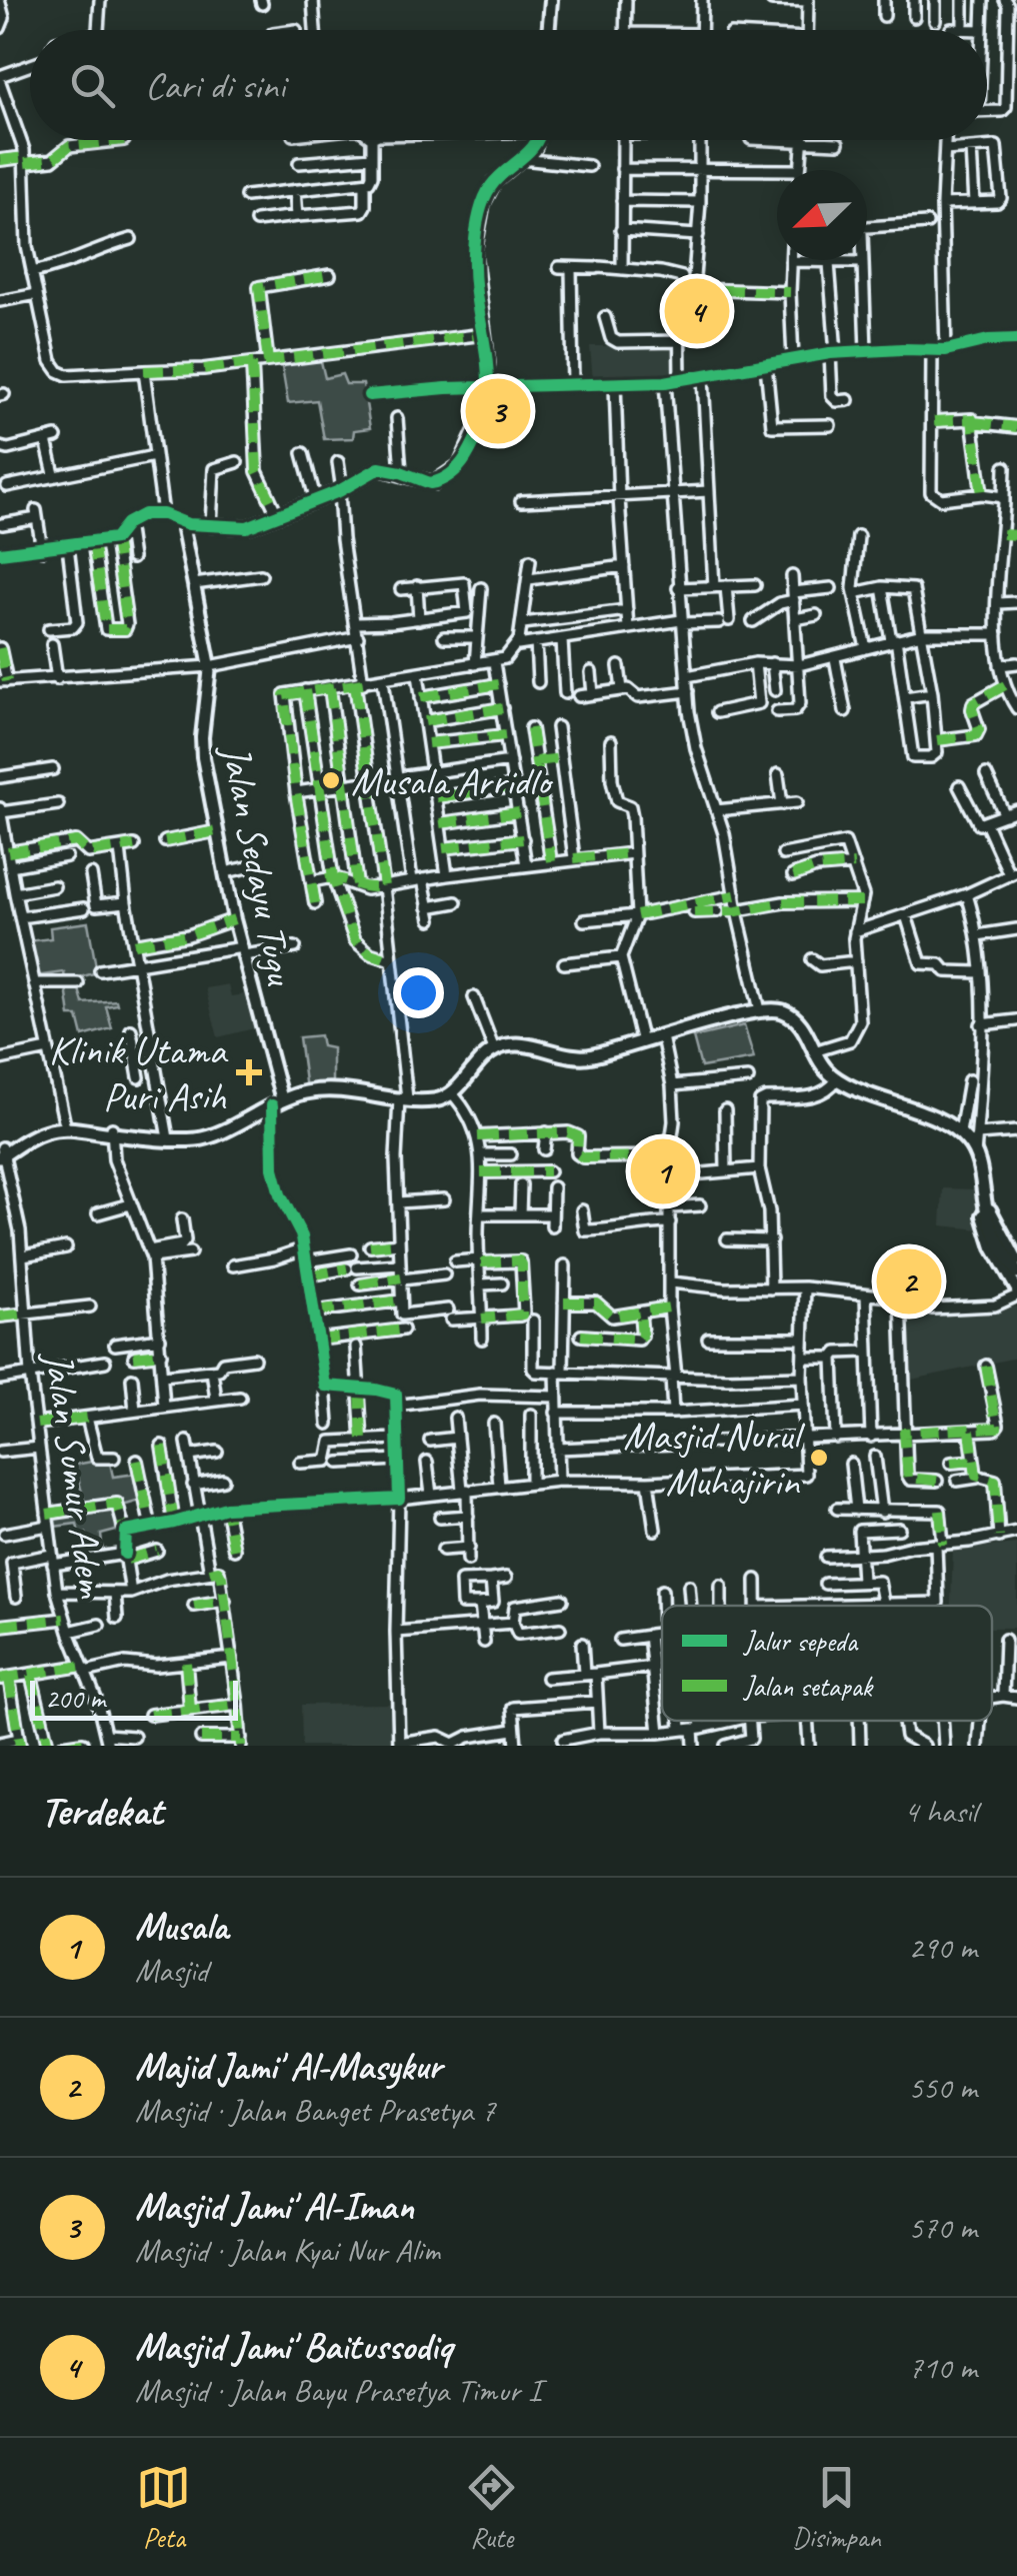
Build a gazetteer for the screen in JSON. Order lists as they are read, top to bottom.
{
  "streets": {
    "street": ["Jalan Sedayu Tugu", "Jalan Sumur Adem"]
  },
  "places": {
    "other": ["Musala Arridlo", "Masjid Nurul Muhajirin"],
    "health": ["Klinik Utama Puri Asih"]
  },
  "legend": ["Jalur sepeda", "Jalan setapak"],
  "scale_bar": "200 m",
  "north": "bottom left",
  "page": {
    "search": "Cari di sini",
    "pins": [
      "4",
      "3",
      "1",
      "2"
    ],
    "scale": "200 m",
    "heading": ["Terdekat", "4 hasil"],
    "list": [
      {
        "mark": "1",
        "name": "Musala",
        "note": "Masjid",
        "value": "290 m"
      },
      {
        "mark": "2",
        "name": "Majid Jami' Al-Masykur",
        "note": "Masjid · Jalan Banget Prasetya 7",
        "value": "550 m"
      },
      {
        "mark": "3",
        "name": "Masjid Jami' Al-Iman",
        "note": "Masjid · Jalan Kyai Nur Alim",
        "value": "570 m"
      },
      {
        "mark": "4",
        "name": "Masjid Jami' Baitussodiq",
        "note": "Masjid · Jalan Bayu Prasetya Timur I",
        "value": "710 m"
      }
    ],
    "nav": ["Peta", "Rute", "Disimpan"]
  }
}
